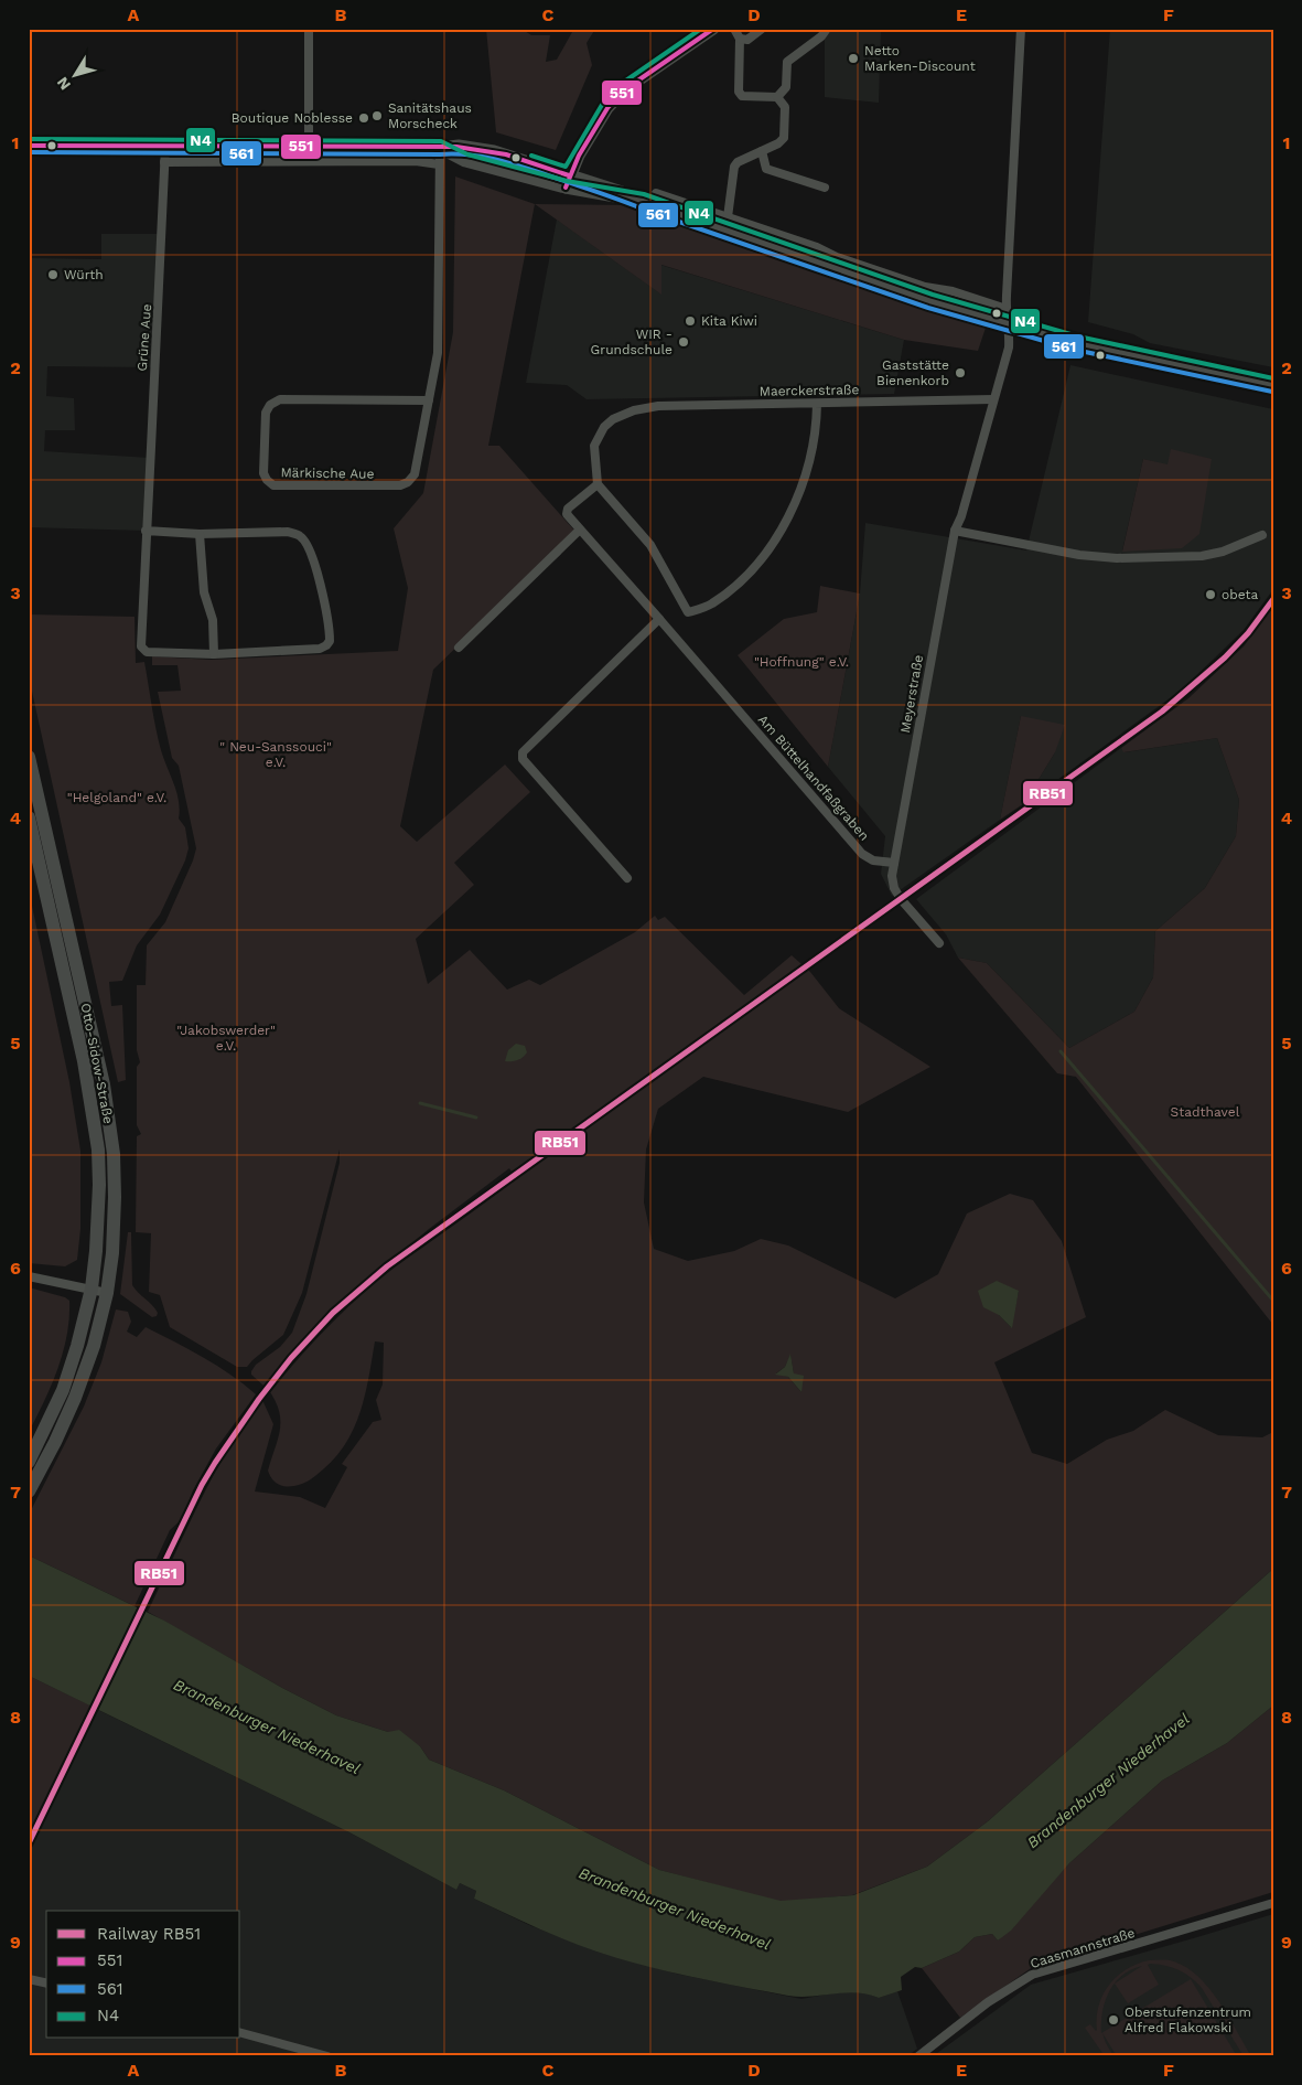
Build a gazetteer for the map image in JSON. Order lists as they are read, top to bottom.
{
  "streets": {
    "main road": ["Otto-Sidow-Straße"],
    "street": [
      "Grüne Aue",
      "Maerckerstraße",
      "Märkische Aue",
      "Meyerstraße",
      "Am Büttelhandfaßgraben",
      "Caasmannstraße"
    ]
  },
  "crossings": [
    ["Maerckerstraße", "Meyerstraße"],
    ["Maerckerstraße", "Am Büttelhandfaßgraben"],
    ["Meyerstraße", "Am Büttelhandfaßgraben"]
  ],
  "water": ["Brandenburger Niederhavel"],
  "parks": [
    "\"Hoffnung\" e.V.",
    "\" Neu-Sanssouci\" e.V.",
    "\"Helgoland\" e.V.",
    "\"Jakobswerder\" e.V.",
    "Stadthavel"
  ],
  "places": [
    "Netto Marken-Discount",
    "Sanitätshaus Morscheck",
    "Boutique Noblesse",
    "Würth",
    "Kita Kiwi",
    "WIR - Grundschule",
    "Gaststätte Bienenkorb",
    "obeta",
    "Oberstufenzentrum Alfred Flakowski"
  ],
  "lines": [
    "transit line 551",
    "transit line N4",
    "transit line 561",
    "rail line RB51"
  ],
  "legend": [
    "Railway RB51",
    "551",
    "561",
    "N4"
  ],
  "north": "bottom left",
  "grid": {
    "columns": [
      "A",
      "B",
      "C",
      "D",
      "E",
      "F"
    ],
    "rows": [
      "1",
      "2",
      "3",
      "4",
      "5",
      "6",
      "7",
      "8",
      "9"
    ]
  }
}
